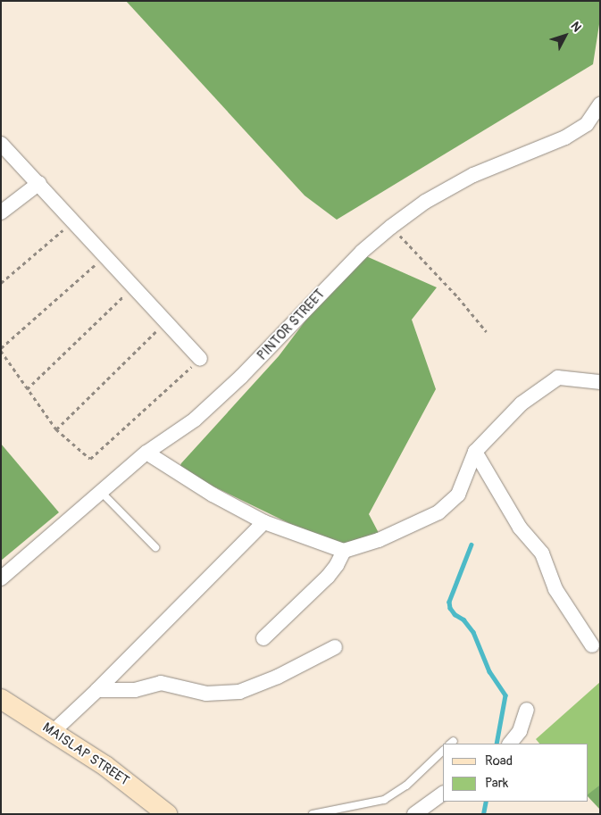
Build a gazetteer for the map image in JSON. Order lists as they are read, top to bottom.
{
  "streets": {
    "main road": ["MAISLAP STREET"],
    "street": ["PINTOR STREET"]
  },
  "legend": ["Road", "Park"],
  "north": "top right"
}
